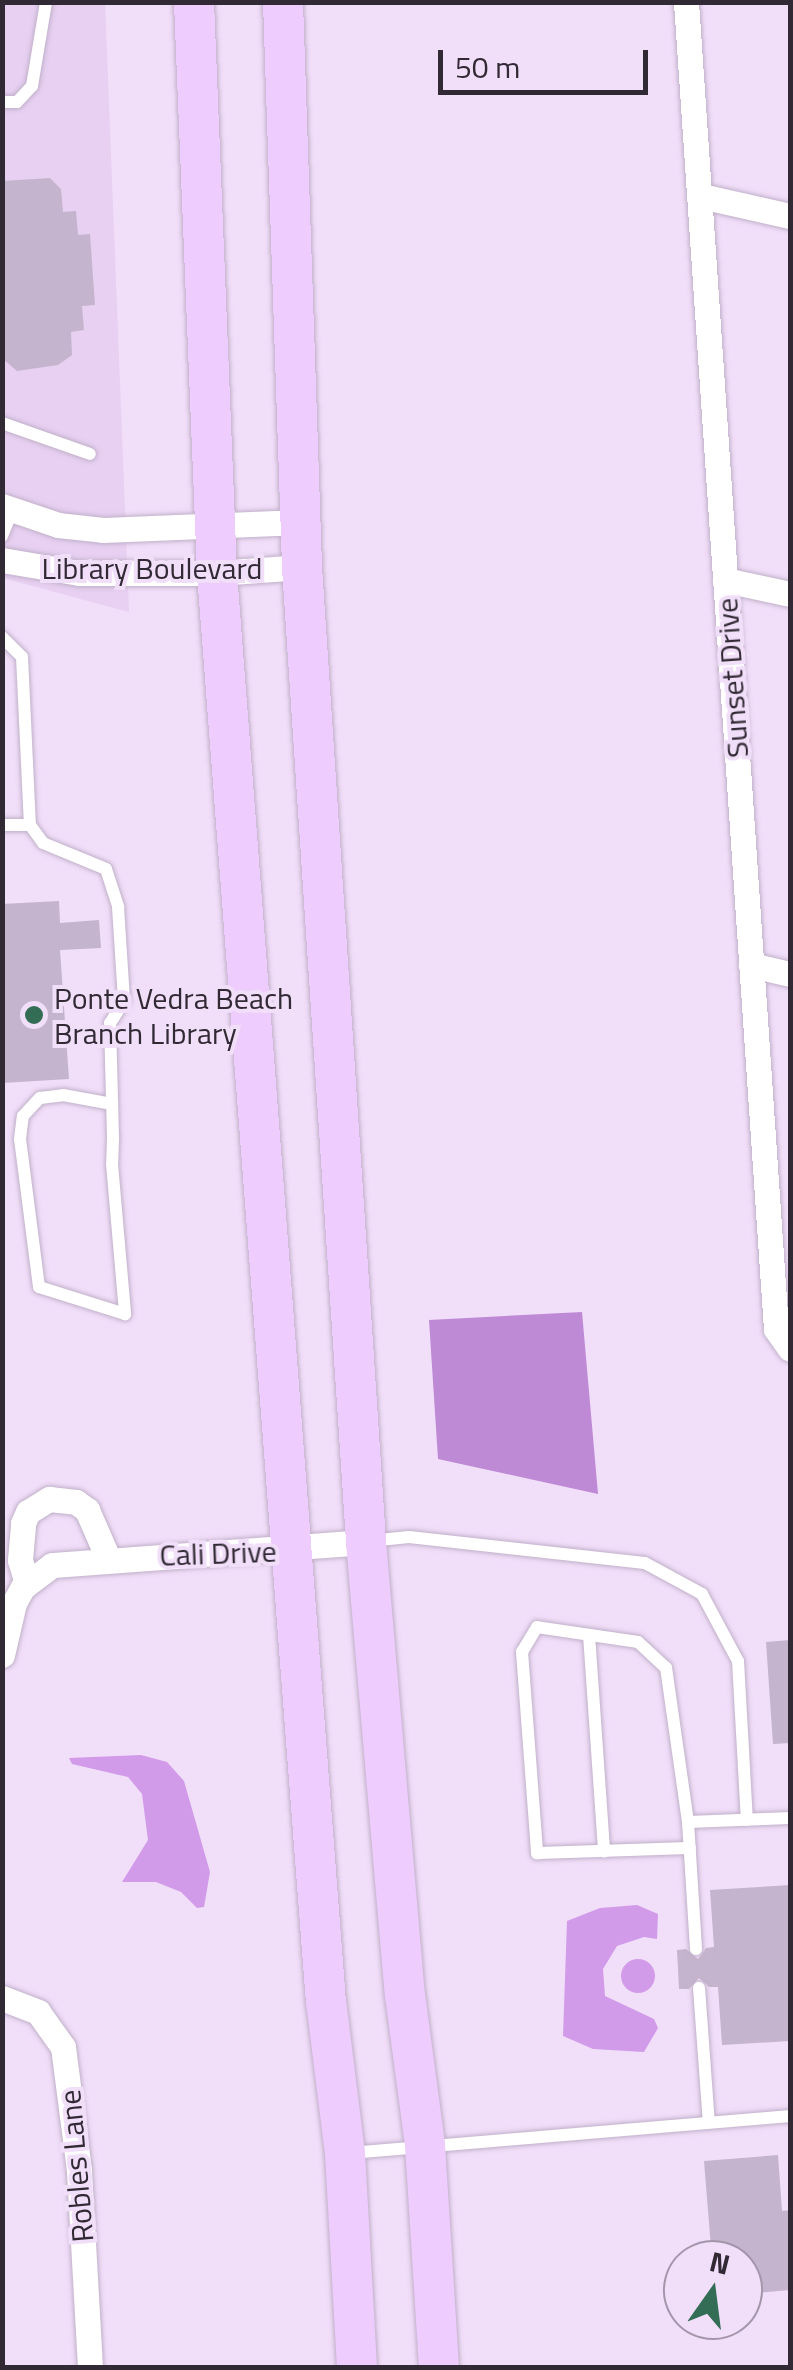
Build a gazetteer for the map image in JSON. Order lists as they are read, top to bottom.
{
  "streets": {
    "street": [
      "Library Boulevard",
      "Sunset Drive",
      "Cali Drive",
      "Robles Lane"
    ]
  },
  "places": ["Ponte Vedra Beach Branch Library"],
  "scale_bar": "50 m",
  "north": "top"
}
